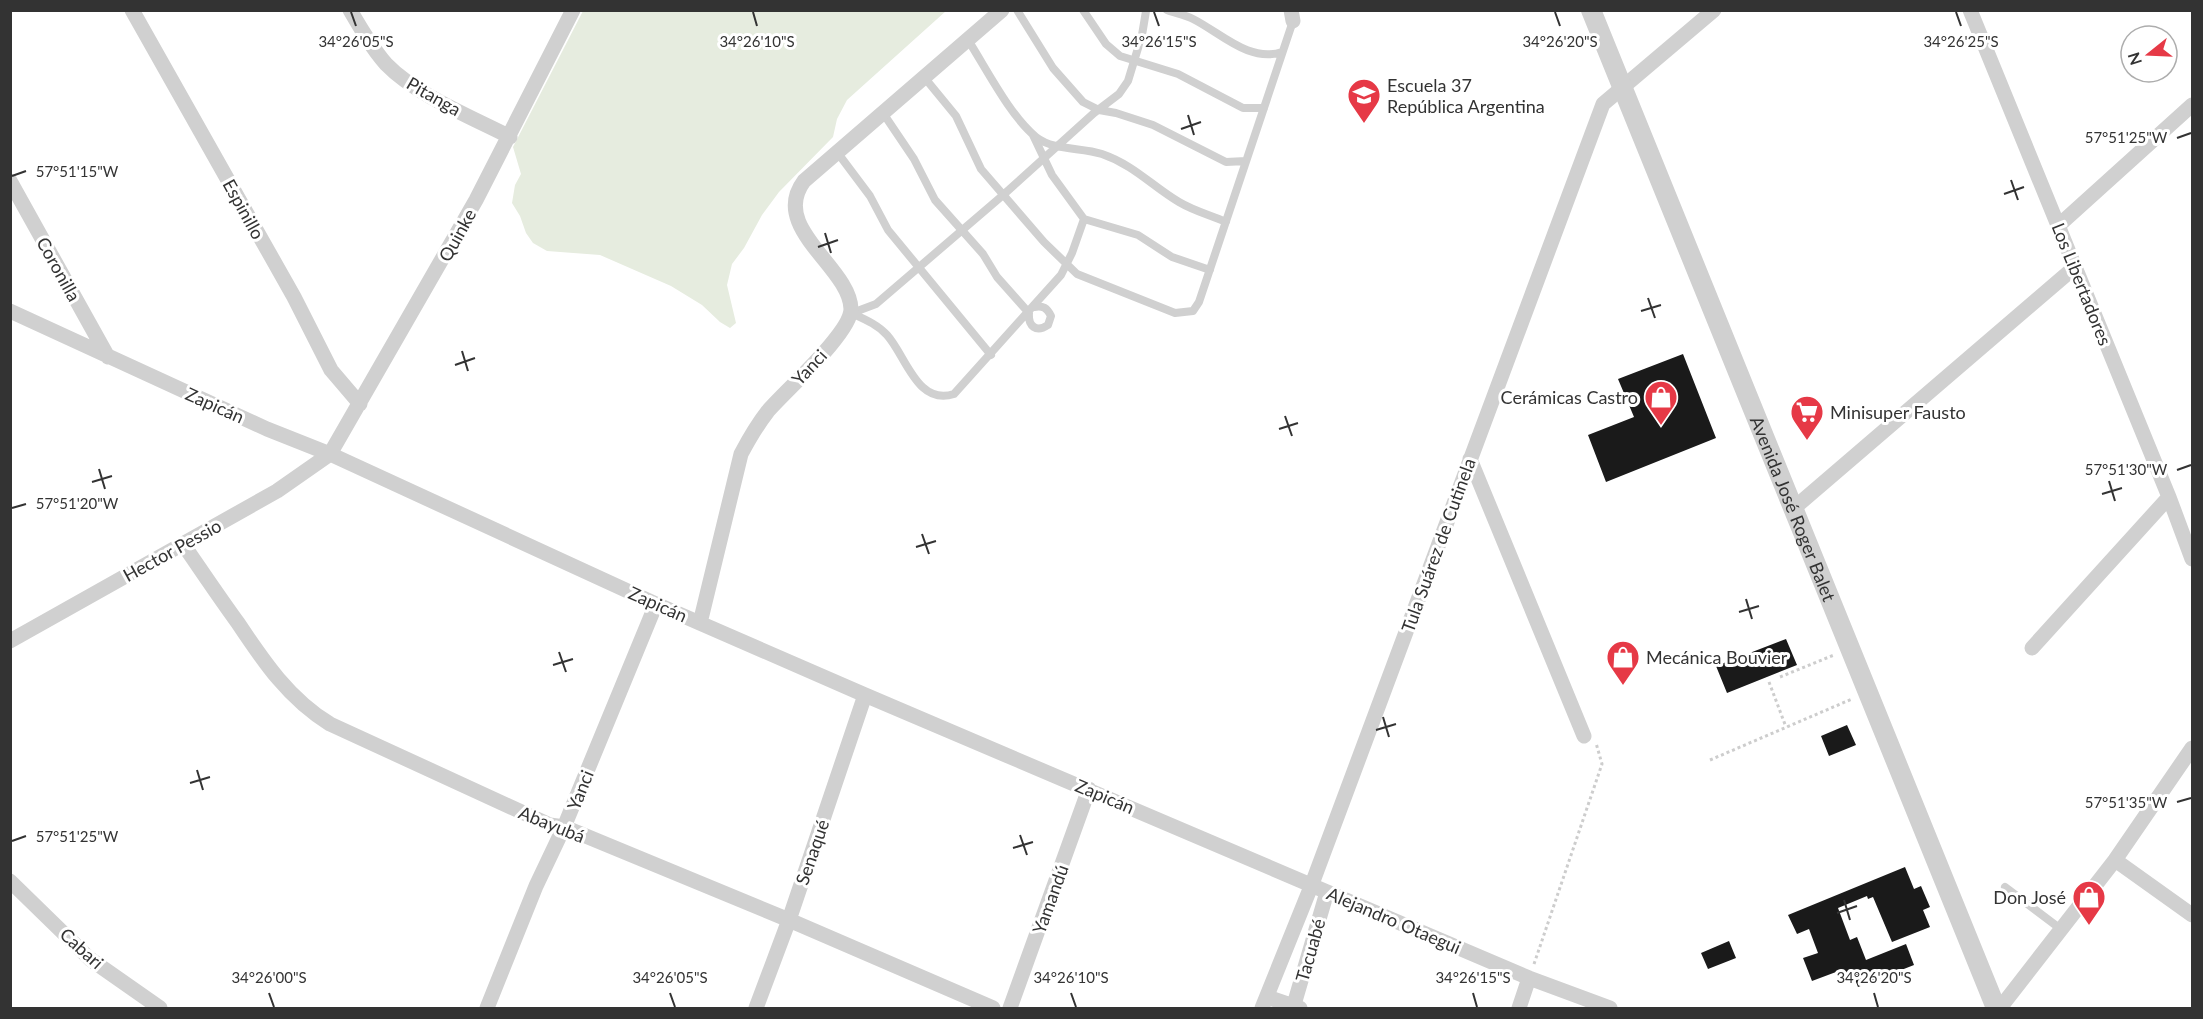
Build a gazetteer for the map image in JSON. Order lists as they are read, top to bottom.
{
  "streets": {
    "street": [
      "Pitanga",
      "Espinillo",
      "Quinke",
      "Coronilla",
      "Los Libertadores",
      "Yanci",
      "Zapicán",
      "Avenida José Roger Balet",
      "Tula Suárez de Cutinela",
      "Hector Pessio",
      "Abayubá",
      "Senaqué",
      "Yamandú",
      "Alejandro Otaegui",
      "Cabari",
      "Tacuabé"
    ]
  },
  "crossings": [
    ["Pitanga", "Quinke"],
    ["Espinillo", "Quinke"],
    ["Quinke", "Zapicán"],
    ["Quinke", "Hector Pessio"],
    ["Coronilla", "Zapicán"],
    ["Yanci", "Zapicán"],
    ["Yanci", "Abayubá"],
    ["Zapicán", "Tula Suárez de Cutinela"],
    ["Zapicán", "Hector Pessio"],
    ["Zapicán", "Senaqué"],
    ["Zapicán", "Yamandú"],
    ["Zapicán", "Alejandro Otaegui"],
    ["Avenida José Roger Balet", "Tula Suárez de Cutinela"],
    ["Tula Suárez de Cutinela", "Alejandro Otaegui"],
    ["Hector Pessio", "Abayubá"],
    ["Abayubá", "Senaqué"],
    ["Alejandro Otaegui", "Tacuabé"]
  ],
  "places": {
    "school or university": ["Escuela 37 República Argentina"],
    "shop": ["Cerámicas Castro", "Mecánica Bouvier", "Don José"],
    "supermarket": ["Minisuper Fausto"]
  },
  "north": "left",
  "coordinates": [
    "34°26'05\"S",
    "34°26'10\"S",
    "34°26'15\"S",
    "34°26'20\"S",
    "34°26'25\"S",
    "57°51'25\"W",
    "57°51'15\"W",
    "57°51'30\"W",
    "57°51'20\"W",
    "57°51'35\"W",
    "34°26'00\"S"
  ]
}
